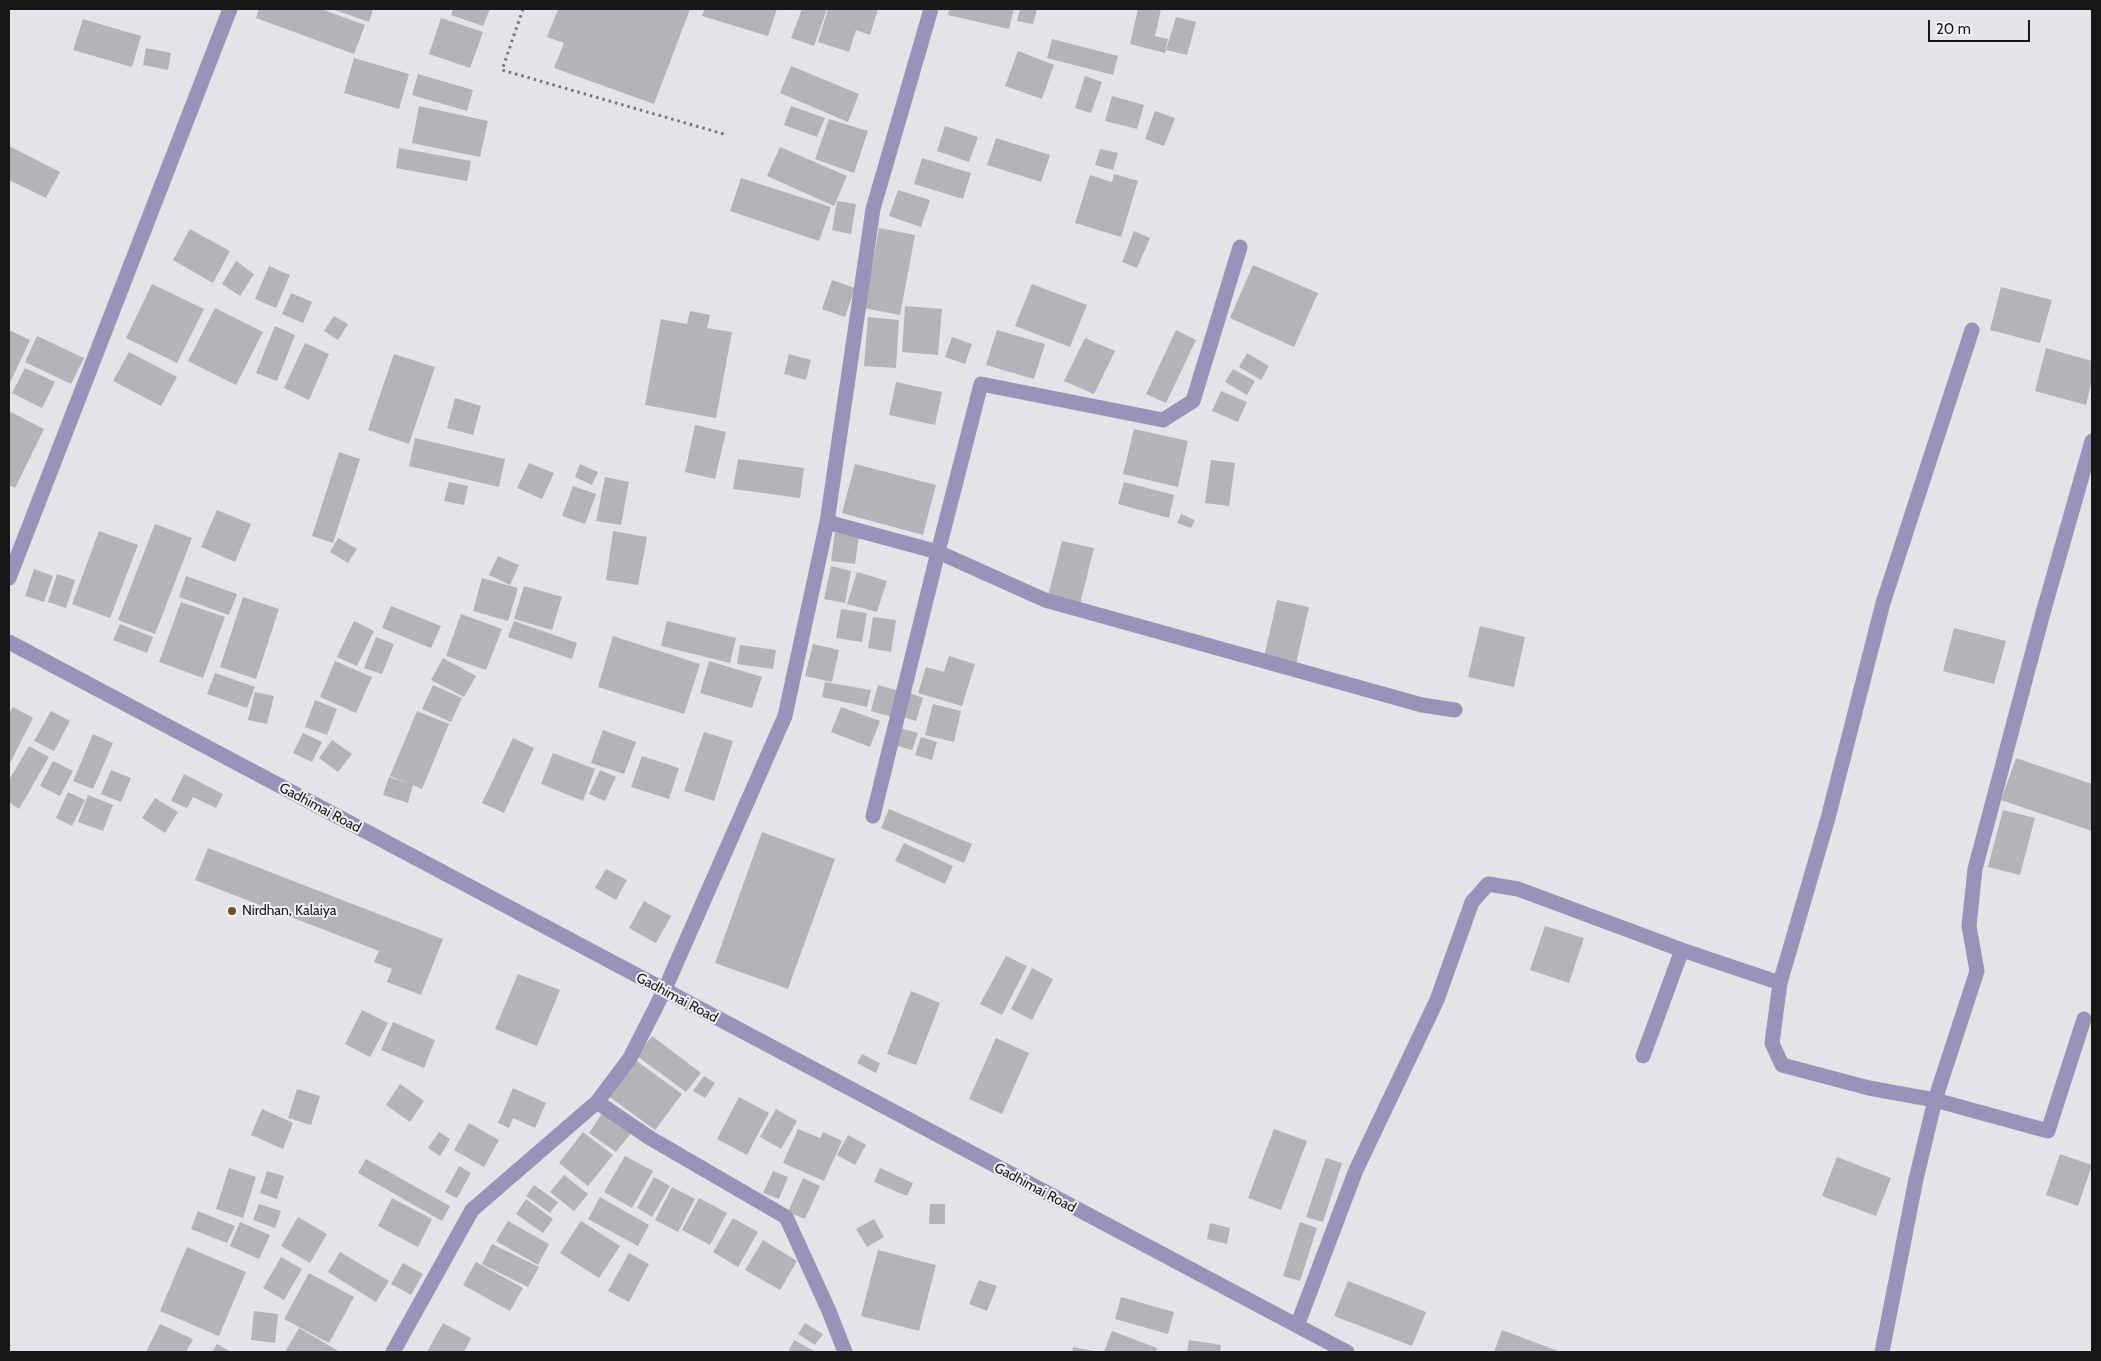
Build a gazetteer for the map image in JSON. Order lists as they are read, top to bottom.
{
  "streets": {
    "street": ["Gadhimai Road"]
  },
  "places": ["Nirdhan, Kalaiya"],
  "scale_bar": "20 m"
}
